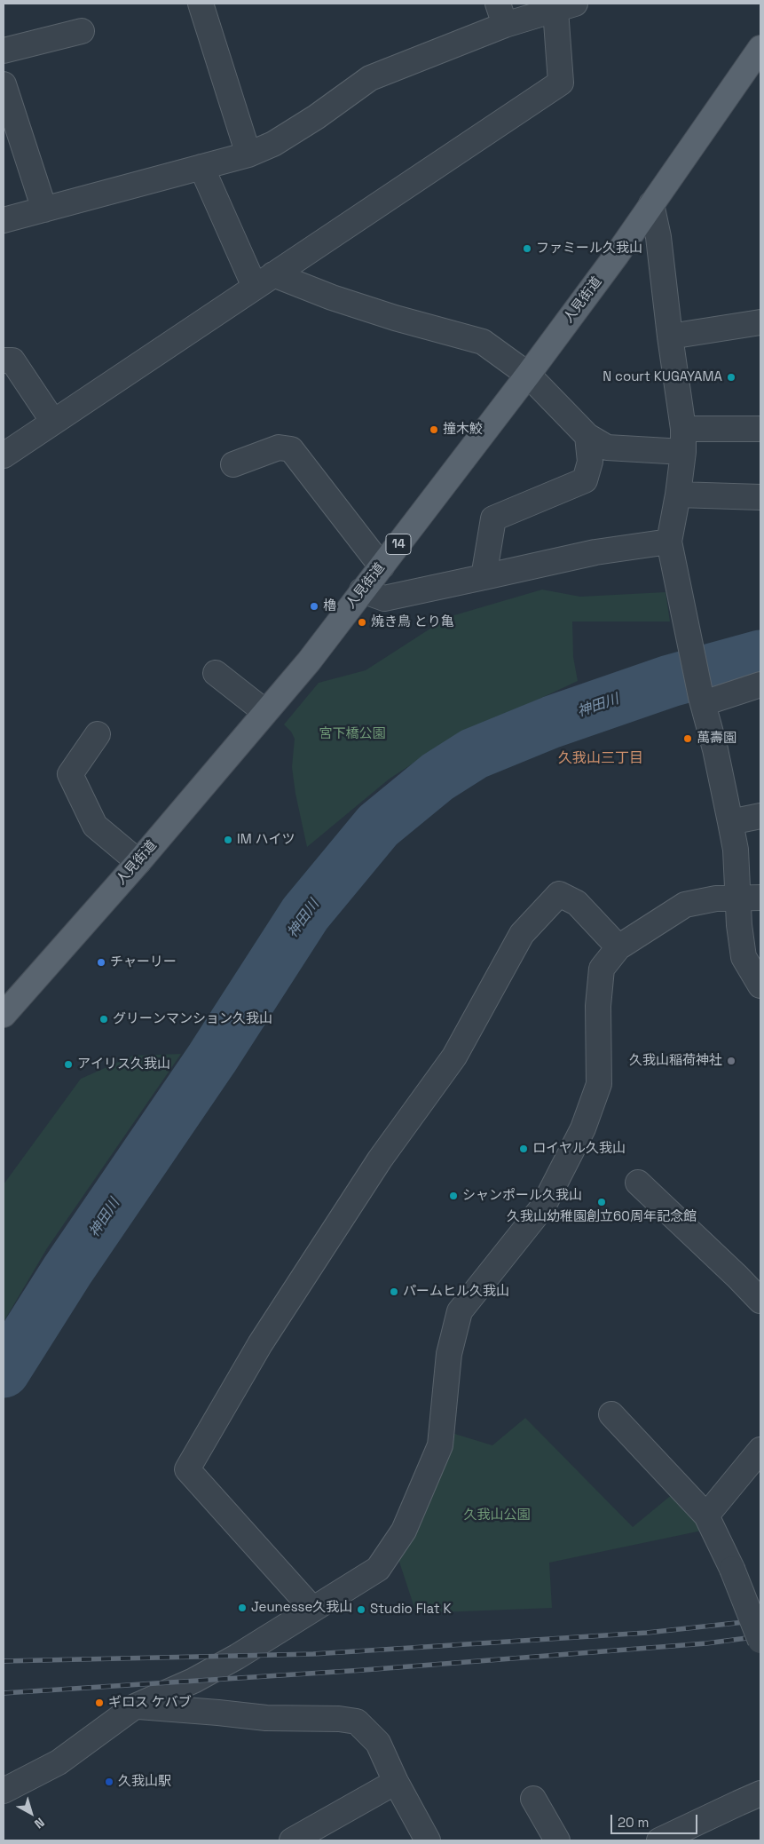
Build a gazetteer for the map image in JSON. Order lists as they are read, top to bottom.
{
  "streets": {
    "main road": ["人見街道", "14"]
  },
  "districts": ["久我山三丁目"],
  "water": ["神田川"],
  "parks": ["宮下橋公園", "久我山公園"],
  "places": [
    "ファミール久我山",
    "N court KUGAYAMA",
    "撞木鮫",
    "櫓",
    "焼き鳥 とり亀",
    "萬壽園",
    "IM ハイツ",
    "チャーリー",
    "グリーンマンション久我山",
    "久我山稲荷神社",
    "アイリス久我山",
    "ロイヤル久我山",
    "シャンポール久我山",
    "久我山幼稚園創立60周年記念館",
    "パームヒル久我山",
    "Jeunesse久我山",
    "Studio Flat K",
    "ギロス ケバブ",
    "久我山駅"
  ],
  "scale_bar": "20 m",
  "north": "bottom right"
}
